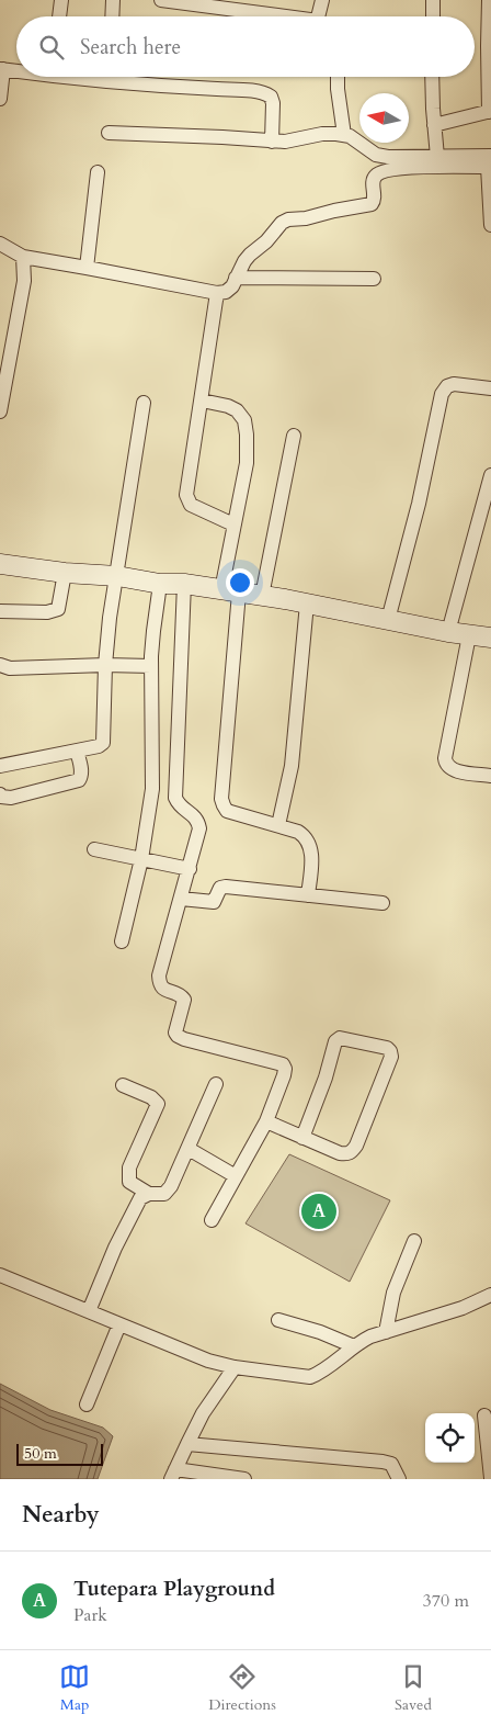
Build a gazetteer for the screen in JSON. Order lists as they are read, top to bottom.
{
  "scale_bar": "50 m",
  "north": "left",
  "page": {
    "search": "Search here",
    "pins": "A",
    "scale": "50 m",
    "heading": "Nearby",
    "list": [
      {
        "mark": "A",
        "name": "Tutepara Playground",
        "note": "Park",
        "value": "370 m"
      }
    ],
    "nav": ["Map", "Directions", "Saved"]
  }
}
